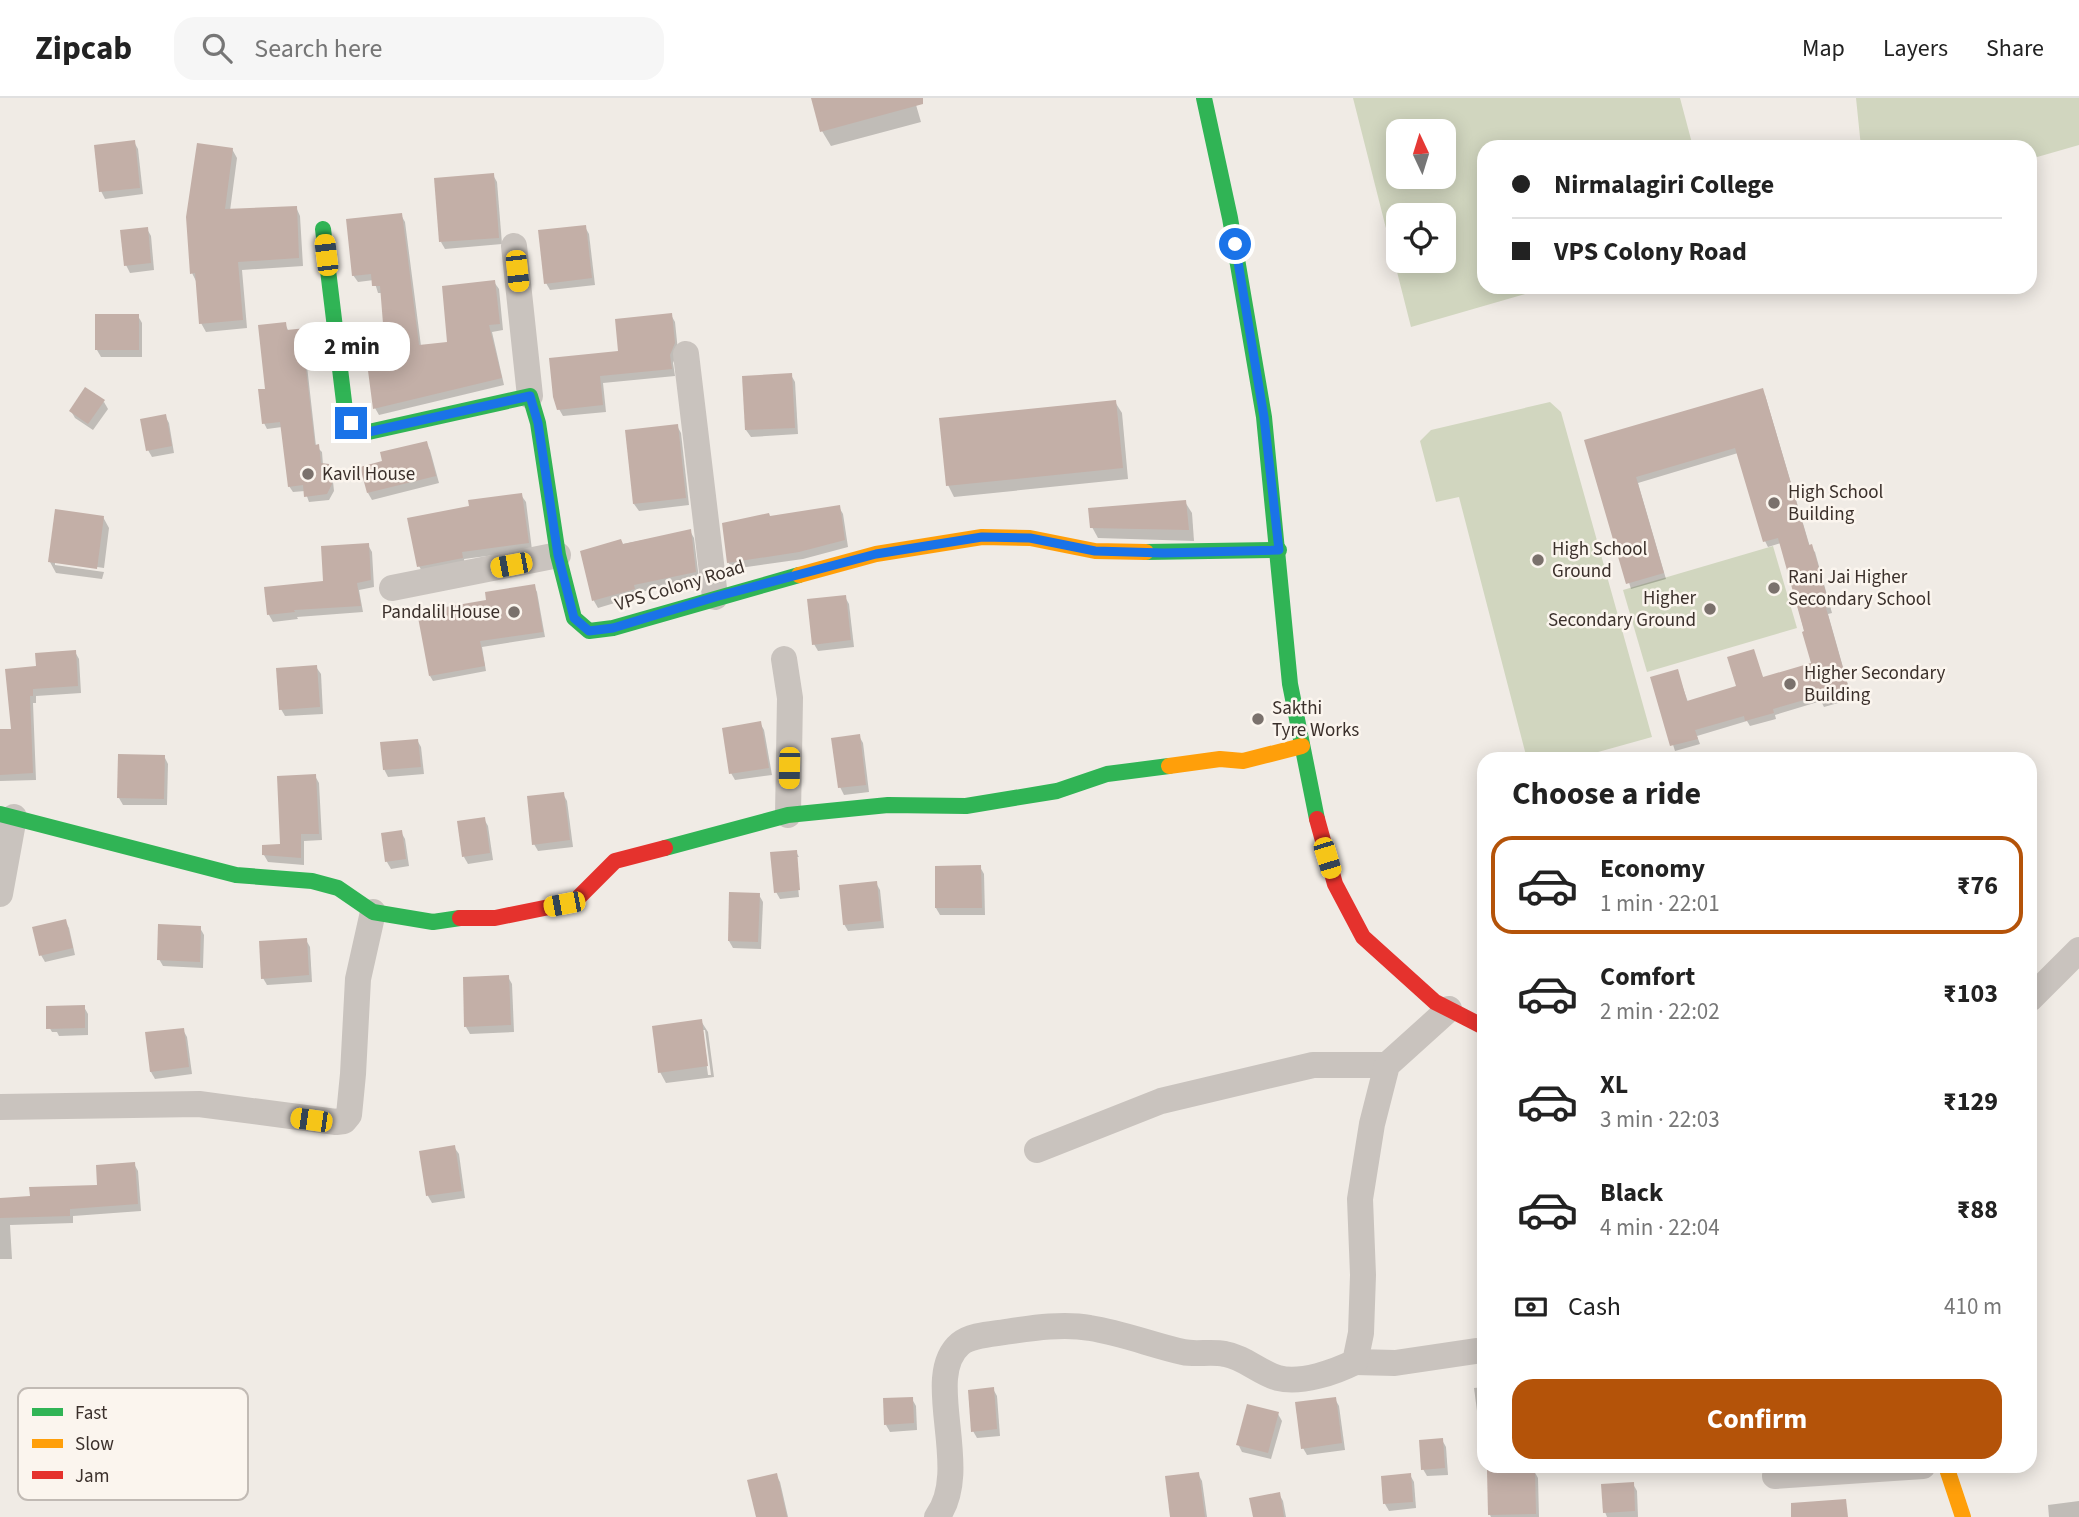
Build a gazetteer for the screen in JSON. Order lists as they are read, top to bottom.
{
  "streets": {
    "street": ["VPS Colony Road"]
  },
  "places": [
    "Kavil House",
    "High School Building",
    "High School Ground",
    "Rani Jai Higher Secondary School",
    "Higher Secondary Ground",
    "Pandalil House",
    "Higher Secondary Building",
    "Sakthi Tyre Works"
  ],
  "legend": ["Fast", "Slow", "Jam"],
  "north": "top",
  "page": {
    "header": "Zipcab",
    "search": "Search here",
    "nav": ["Map", "Layers", "Share"],
    "banner": ["Nirmalagiri College", "VPS Colony Road"],
    "bubble": "2 min",
    "heading": "Choose a ride",
    "list": [
      {
        "name": "Economy",
        "note": "1 min · 22:01",
        "value": "₹76"
      },
      {
        "name": "Comfort",
        "note": "2 min · 22:02",
        "value": "₹103"
      },
      {
        "name": "XL",
        "note": "3 min · 22:03",
        "value": "₹129"
      },
      {
        "name": "Black",
        "note": "4 min · 22:04",
        "value": "₹88"
      }
    ],
    "pay": ["Cash", "410 m"],
    "buttons": "Confirm"
  }
}
